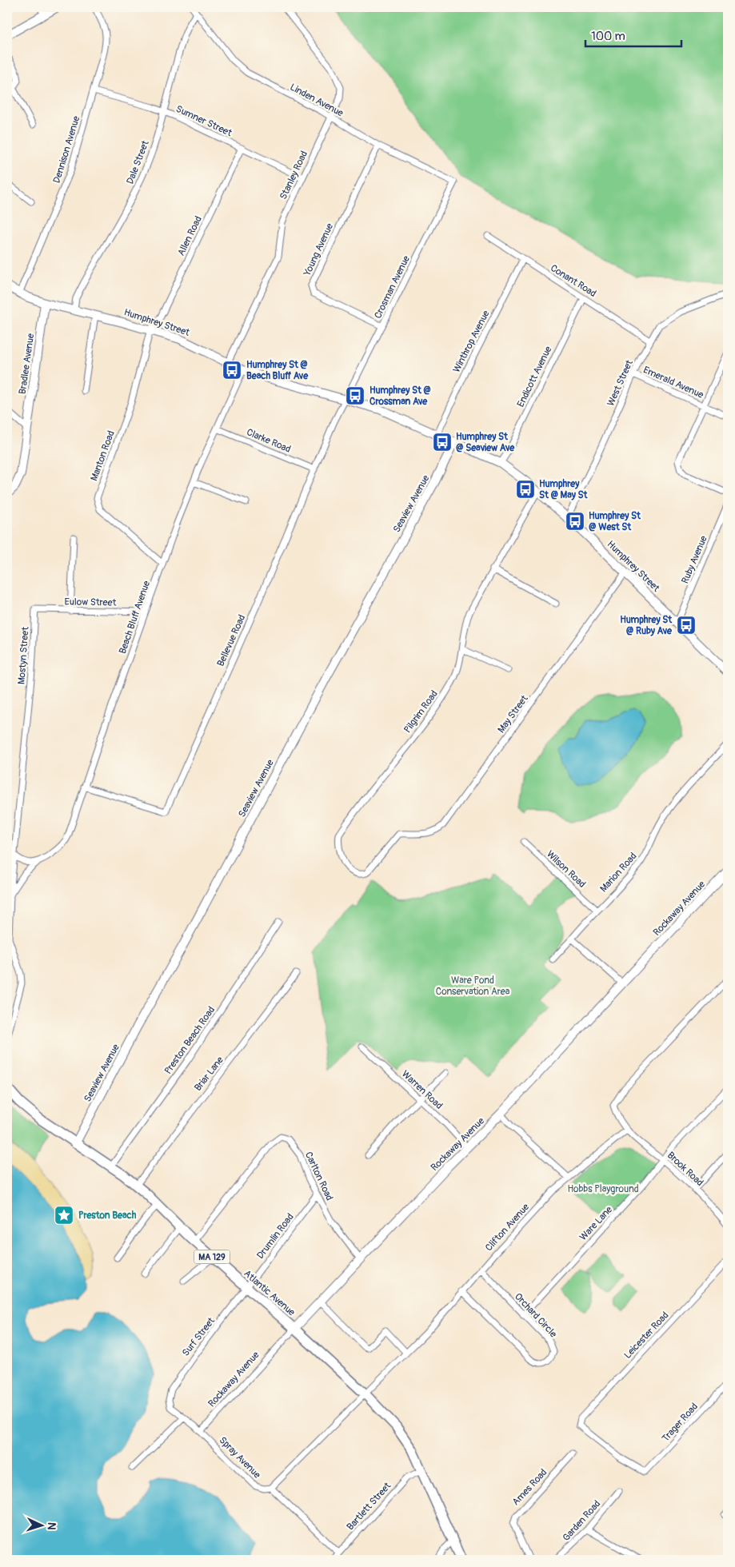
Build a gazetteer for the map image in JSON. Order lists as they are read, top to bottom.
{
  "streets": {
    "main road": ["MA 129", "Atlantic Avenue"],
    "street": [
      "Linden Avenue",
      "Sumner Street",
      "Dennison Avenue",
      "Dale Street",
      "Stanley Road",
      "Allen Road",
      "Young Avenue",
      "Conant Road",
      "Crosman Avenue",
      "Humphrey Street",
      "Winthrop Avenue",
      "Bradlee Avenue",
      "Endicott Avenue",
      "Emerald Avenue",
      "West Street",
      "Clarke Road",
      "Manton Road",
      "Seaview Avenue",
      "Ruby Avenue",
      "Eulow Street",
      "Beach Bluff Avenue",
      "Bellevue Road",
      "Mostyn Street",
      "Pilgrim Road",
      "May Street",
      "Wilson Road",
      "Marion Road",
      "Rockaway Avenue",
      "Preston Beach Road",
      "Briar Lane",
      "Warren Road",
      "Brook Road",
      "Carlton Road",
      "Ware Lane",
      "Clifton Avenue",
      "Drumlin Road",
      "Orchard Circle",
      "Leicester Road",
      "Surf Street",
      "Trager Road",
      "Spray Avenue",
      "Ames Road",
      "Bartlett Street",
      "Garden Road"
    ]
  },
  "crossings": [
    ["Linden Avenue", "Dale Street"],
    ["Linden Avenue", "Stanley Road"],
    ["Linden Avenue", "Young Avenue"],
    ["Linden Avenue", "Crosman Avenue"],
    ["Sumner Street", "Dennison Avenue"],
    ["Sumner Street", "Dale Street"],
    ["Sumner Street", "Stanley Road"],
    ["Sumner Street", "Allen Road"],
    ["Dennison Avenue", "Humphrey Street"],
    ["Dale Street", "Humphrey Street"],
    ["Stanley Road", "Humphrey Street"],
    ["Allen Road", "Humphrey Street"],
    ["Allen Road", "Manton Road"],
    ["Young Avenue", "Crosman Avenue"],
    ["Conant Road", "Winthrop Avenue"],
    ["Conant Road", "Endicott Avenue"],
    ["Conant Road", "West Street"],
    ["Crosman Avenue", "Humphrey Street"],
    ["Crosman Avenue", "Bellevue Road"],
    ["Humphrey Street", "Winthrop Avenue"],
    ["Humphrey Street", "Bradlee Avenue"],
    ["Humphrey Street", "Endicott Avenue"],
    ["Humphrey Street", "West Street"],
    ["Humphrey Street", "Manton Road"],
    ["Humphrey Street", "Seaview Avenue"],
    ["Humphrey Street", "Ruby Avenue"],
    ["Humphrey Street", "Beach Bluff Avenue"],
    ["Humphrey Street", "Bellevue Road"],
    ["Humphrey Street", "Pilgrim Road"],
    ["Humphrey Street", "May Street"],
    ["Emerald Avenue", "West Street"],
    ["Clarke Road", "Beach Bluff Avenue"],
    ["Clarke Road", "Bellevue Road"],
    ["Manton Road", "Beach Bluff Avenue"],
    ["Seaview Avenue", "Atlantic Avenue"],
    ["Eulow Street", "Beach Bluff Avenue"],
    ["Eulow Street", "Mostyn Street"],
    ["Beach Bluff Avenue", "Bellevue Road"],
    ["Beach Bluff Avenue", "Mostyn Street"],
    ["Pilgrim Road", "May Street"],
    ["Wilson Road", "Marion Road"],
    ["Rockaway Avenue", "Warren Road"],
    ["Rockaway Avenue", "Carlton Road"],
    ["Rockaway Avenue", "Atlantic Avenue"],
    ["Rockaway Avenue", "Spray Avenue"],
    ["Preston Beach Road", "Atlantic Avenue"],
    ["Briar Lane", "Atlantic Avenue"],
    ["Brook Road", "Ware Lane"],
    ["Brook Road", "Clifton Avenue"],
    ["Carlton Road", "Drumlin Road"],
    ["Carlton Road", "Atlantic Avenue"],
    ["Ware Lane", "Orchard Circle"],
    ["Clifton Avenue", "Atlantic Avenue"],
    ["Clifton Avenue", "Orchard Circle"],
    ["Clifton Avenue", "Spray Avenue"],
    ["Drumlin Road", "Atlantic Avenue"],
    ["Drumlin Road", "Surf Street"],
    ["Atlantic Avenue", "Surf Street"],
    ["Atlantic Avenue", "Bartlett Street"],
    ["Leicester Road", "Trager Road"],
    ["Surf Street", "Spray Avenue"],
    ["Spray Avenue", "Bartlett Street"]
  ],
  "parks": ["Ware Pond Conservation Area", "Hobbs Playground"],
  "places": {
    "bus stop": [
      "Humphrey St @ Beach Bluff Ave",
      "Humphrey St @ Crossman Ave",
      "Humphrey St @ Seaview Ave",
      "Humphrey St @ May St",
      "Humphrey St @ West St",
      "Humphrey St @ Ruby Ave"
    ],
    "place": ["Preston Beach"]
  },
  "scale_bar": "100 m",
  "north": "right"
}
